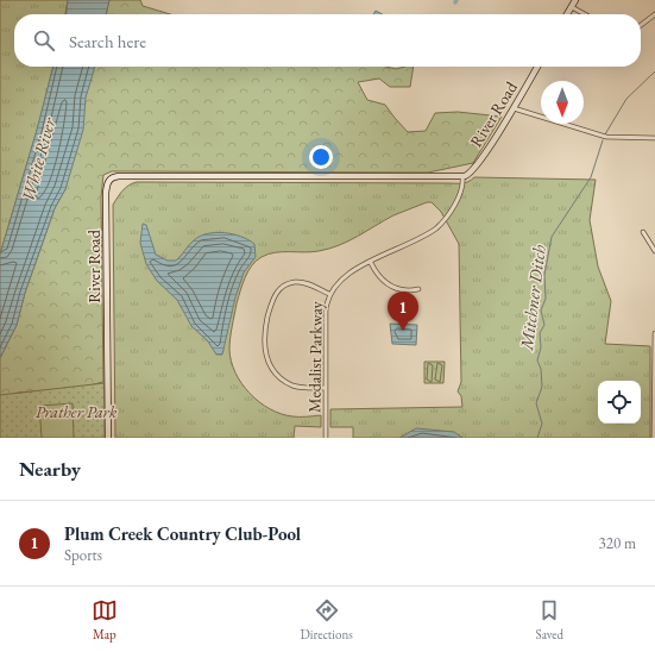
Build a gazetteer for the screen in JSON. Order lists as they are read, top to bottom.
{
  "streets": {
    "street": ["River Road", "Medalist Parkway"]
  },
  "crossings": [
    ["River Road", "Medalist Parkway"]
  ],
  "water": ["White River", "Mitchner Ditch"],
  "parks": ["Prather Park"],
  "north": "bottom",
  "page": {
    "search": "Search here",
    "pins": "1",
    "heading": "Nearby",
    "list": [
      {
        "mark": "1",
        "name": "Plum Creek Country Club-Pool",
        "note": "Sports",
        "value": "320 m"
      }
    ],
    "nav": ["Map", "Directions", "Saved"]
  }
}
